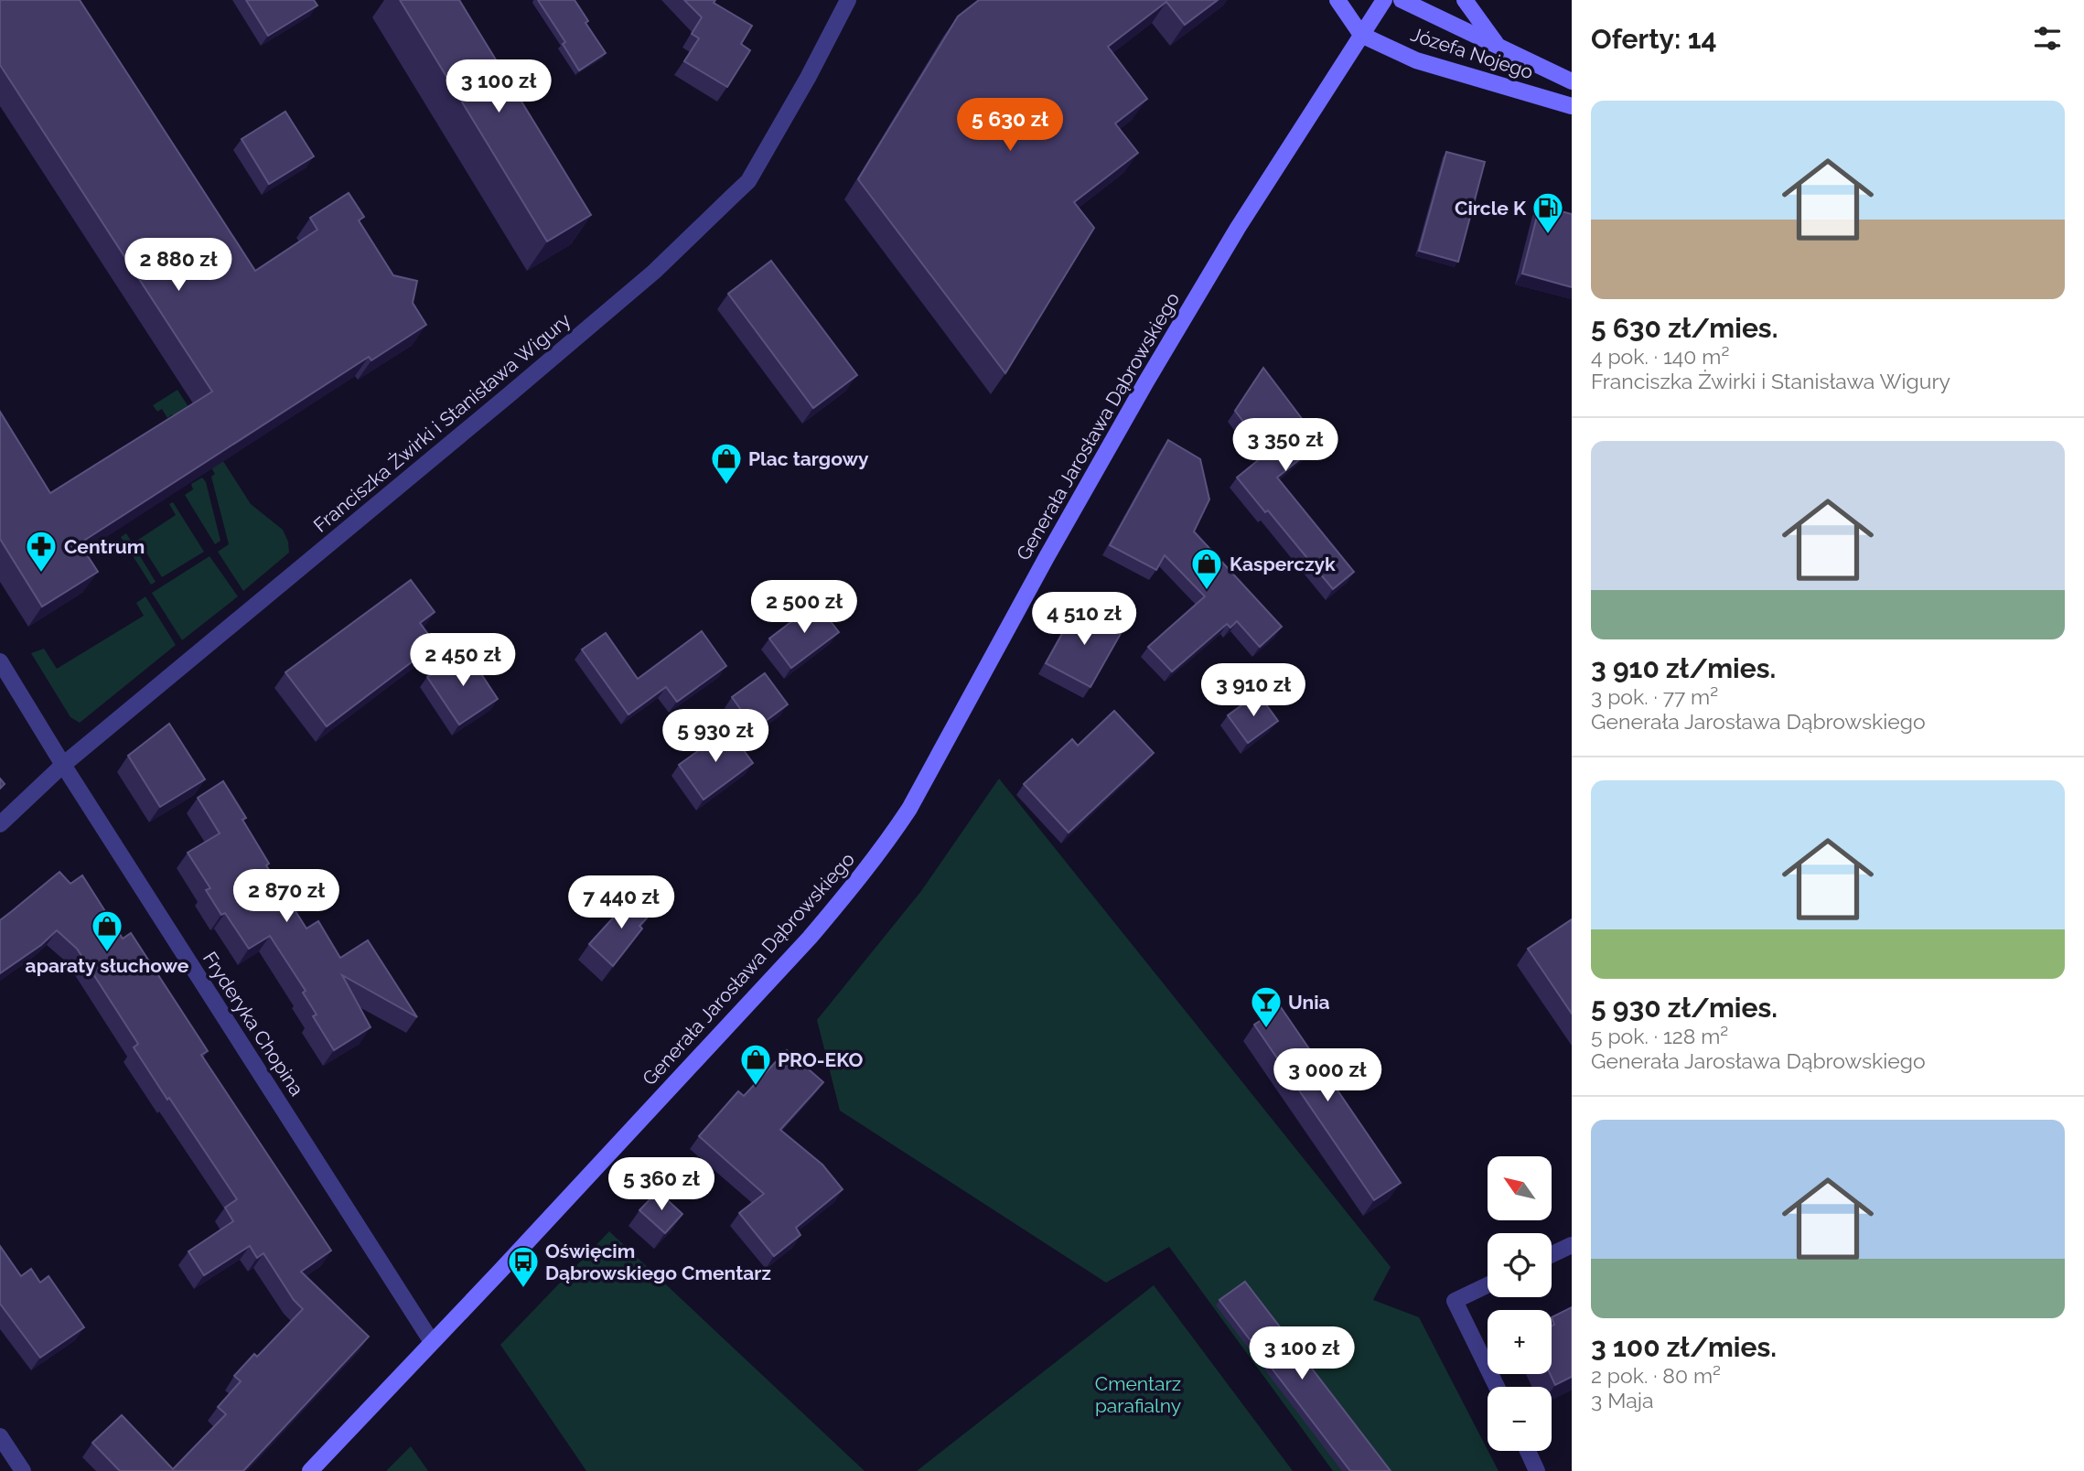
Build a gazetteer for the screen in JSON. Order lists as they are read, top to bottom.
{
  "streets": {
    "street": [
      "Józefa Nojego",
      "Franciszka Żwirki i Stanisława Wigury",
      "Generała Jarosława Dąbrowskiego",
      "Fryderyka Chopina"
    ]
  },
  "crossings": [
    ["Józefa Nojego", "Generała Jarosława Dąbrowskiego"],
    ["Franciszka Żwirki i Stanisława Wigury", "Fryderyka Chopina"],
    ["Generała Jarosława Dąbrowskiego", "Fryderyka Chopina"]
  ],
  "parks": ["Cmentarz parafialny"],
  "places": {
    "fuel station": ["Circle K"],
    "shop": [
      "Plac targowy",
      "Kasperczyk",
      "aparaty słuchowe",
      "PRO-EKO"
    ],
    "pharmacy": ["Centrum"],
    "bar": ["Unia"],
    "bus stop": ["Oświęcim Dąbrowskiego Cmentarz"]
  },
  "north": "top left",
  "page": {
    "heading": "Oferty: 14",
    "price": [
      "3 100 zł",
      "5 630 zł",
      "2 880 zł",
      "3 350 zł",
      "2 500 zł",
      "4 510 zł",
      "2 450 zł",
      "3 910 zł",
      "5 930 zł",
      "2 870 zł",
      "7 440 zł",
      "3 000 zł",
      "5 360 zł",
      "3 100 zł"
    ],
    "list": [
      {
        "name": "5 630 zł/mies.",
        "note": "4 pok. · 140 m² · Franciszka Żwirki i Stanisława Wigury"
      },
      {
        "name": "3 910 zł/mies.",
        "note": "3 pok. · 77 m² · Generała Jarosława Dąbrowskiego"
      },
      {
        "name": "5 930 zł/mies.",
        "note": "5 pok. · 128 m² · Generała Jarosława Dąbrowskiego"
      },
      {
        "name": "3 100 zł/mies.",
        "note": "2 pok. · 80 m² · 3 Maja"
      }
    ],
    "map_buttons": ["+", "−"]
  }
}
